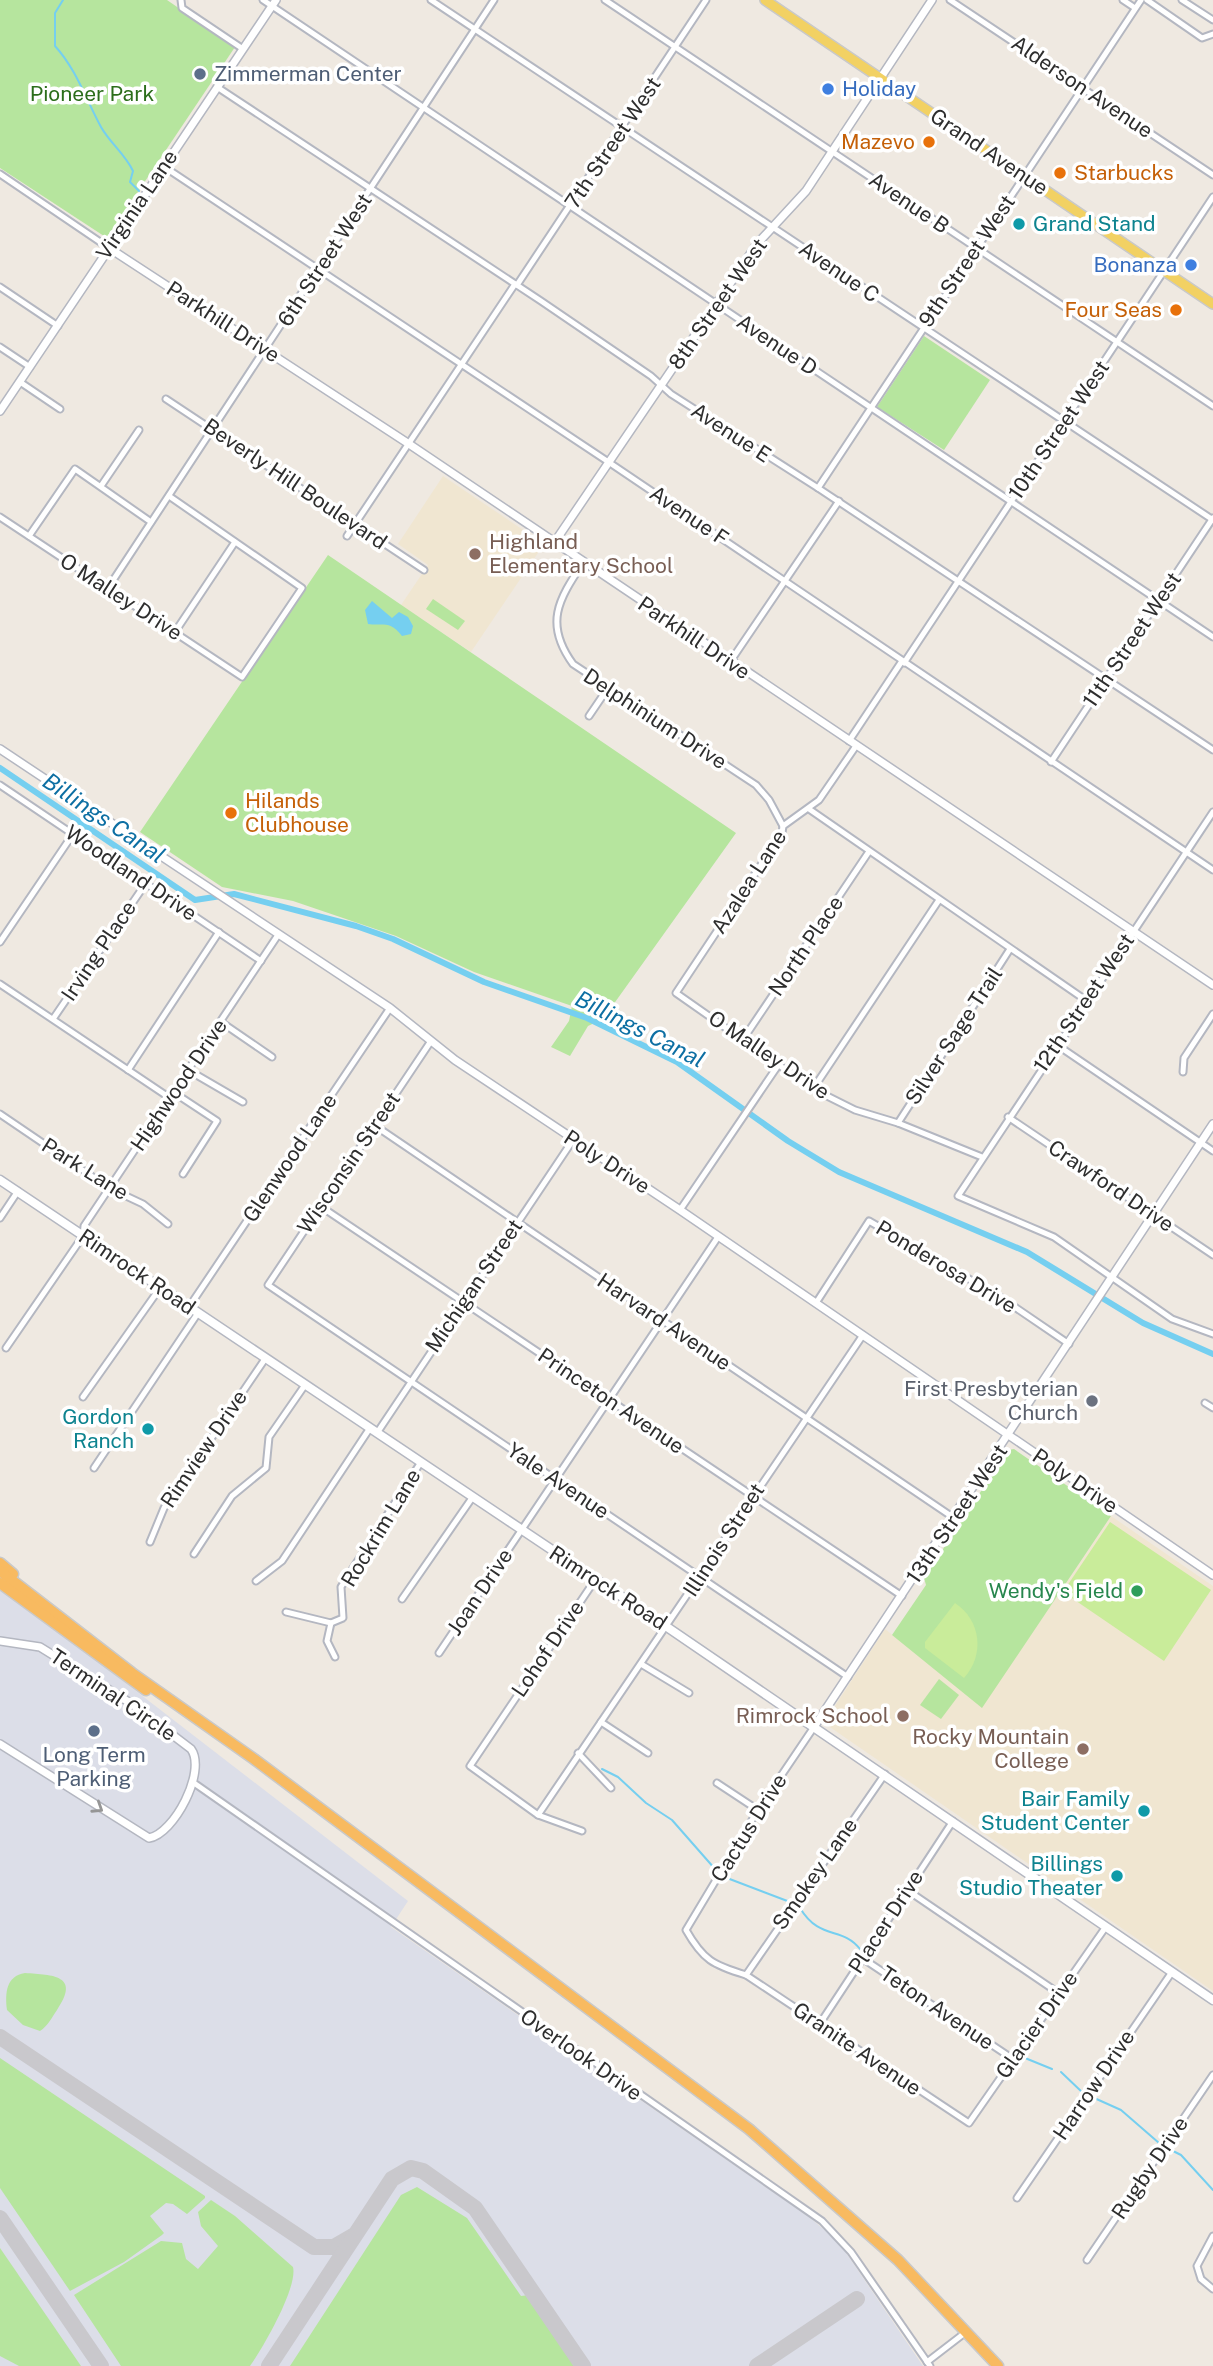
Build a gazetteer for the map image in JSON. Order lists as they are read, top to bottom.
{
  "streets": {
    "main road": ["Grand Avenue", "Rimrock Road"],
    "street": [
      "Alderson Avenue",
      "7th Street West",
      "Avenue B",
      "Virginia Lane",
      "6th Street West",
      "9th Street West",
      "Avenue C",
      "8th Street West",
      "Parkhill Drive",
      "Avenue D",
      "10th Street West",
      "Avenue E",
      "Beverly Hill Boulevard",
      "Avenue F",
      "O Malley Drive",
      "11th Street West",
      "Delphinium Drive",
      "Woodland Drive",
      "Azalea Lane",
      "North Place",
      "Irving Place",
      "12th Street West",
      "Silver Sage Trail",
      "Highwood Drive",
      "Glenwood Lane",
      "Poly Drive",
      "Wisconsin Street",
      "Park Lane",
      "Crawford Drive",
      "Ponderosa Drive",
      "Michigan Street",
      "Harvard Avenue",
      "Princeton Avenue",
      "Rimview Drive",
      "Yale Avenue",
      "13th Street West",
      "Rockrim Lane",
      "Illinois Street",
      "Joan Drive",
      "Lohof Drive",
      "Terminal Circle",
      "Cactus Drive",
      "Smokey Lane",
      "Placer Drive",
      "Teton Avenue",
      "Glacier Drive",
      "Granite Avenue",
      "Overlook Drive",
      "Harrow Drive",
      "Rugby Drive"
    ]
  },
  "crossings": [
    ["Alderson Avenue", "9th Street West"],
    ["7th Street West", "Avenue B"],
    ["7th Street West", "Avenue C"],
    ["7th Street West", "Parkhill Drive"],
    ["7th Street West", "Avenue D"],
    ["7th Street West", "Avenue E"],
    ["7th Street West", "Beverly Hill Boulevard"],
    ["7th Street West", "Avenue F"],
    ["Grand Avenue", "9th Street West"],
    ["Grand Avenue", "8th Street West"],
    ["Grand Avenue", "10th Street West"],
    ["Avenue B", "9th Street West"],
    ["Avenue B", "8th Street West"],
    ["Avenue B", "10th Street West"],
    ["Virginia Lane", "Parkhill Drive"],
    ["Virginia Lane", "Avenue D"],
    ["Virginia Lane", "Avenue E"],
    ["Virginia Lane", "Avenue F"],
    ["6th Street West", "Avenue C"],
    ["6th Street West", "Parkhill Drive"],
    ["6th Street West", "Avenue D"],
    ["6th Street West", "Avenue E"],
    ["6th Street West", "Beverly Hill Boulevard"],
    ["6th Street West", "Avenue F"],
    ["6th Street West", "O Malley Drive"],
    ["9th Street West", "Avenue C"],
    ["9th Street West", "Avenue D"],
    ["9th Street West", "Avenue E"],
    ["Avenue C", "8th Street West"],
    ["Avenue C", "10th Street West"],
    ["Avenue C", "11th Street West"],
    ["8th Street West", "Parkhill Drive"],
    ["8th Street West", "Avenue D"],
    ["8th Street West", "Avenue E"],
    ["8th Street West", "Avenue F"],
    ["Parkhill Drive", "10th Street West"],
    ["Parkhill Drive", "Delphinium Drive"],
    ["Parkhill Drive", "Azalea Lane"],
    ["Parkhill Drive", "12th Street West"],
    ["Avenue D", "10th Street West"],
    ["Avenue D", "11th Street West"],
    ["10th Street West", "Avenue E"],
    ["10th Street West", "Avenue F"],
    ["Avenue E", "11th Street West"],
    ["Avenue F", "11th Street West"],
    ["Avenue F", "12th Street West"],
    ["O Malley Drive", "Azalea Lane"],
    ["O Malley Drive", "North Place"],
    ["O Malley Drive", "12th Street West"],
    ["O Malley Drive", "Silver Sage Trail"],
    ["Delphinium Drive", "Azalea Lane"],
    ["Woodland Drive", "Irving Place"],
    ["Woodland Drive", "Highwood Drive"],
    ["12th Street West", "Crawford Drive"],
    ["12th Street West", "13th Street West"],
    ["Highwood Drive", "Poly Drive"],
    ["Highwood Drive", "Park Lane"],
    ["Highwood Drive", "Rimrock Road"],
    ["Glenwood Lane", "Poly Drive"],
    ["Glenwood Lane", "Rimrock Road"],
    ["Poly Drive", "Wisconsin Street"],
    ["Poly Drive", "Ponderosa Drive"],
    ["Poly Drive", "Michigan Street"],
    ["Poly Drive", "13th Street West"],
    ["Poly Drive", "Illinois Street"],
    ["Poly Drive", "Joan Drive"],
    ["Wisconsin Street", "Harvard Avenue"],
    ["Wisconsin Street", "Princeton Avenue"],
    ["Wisconsin Street", "Yale Avenue"],
    ["Crawford Drive", "13th Street West"],
    ["Ponderosa Drive", "13th Street West"],
    ["Rimrock Road", "Michigan Street"],
    ["Rimrock Road", "Rimview Drive"],
    ["Rimrock Road", "13th Street West"],
    ["Rimrock Road", "Rockrim Lane"],
    ["Rimrock Road", "Illinois Street"],
    ["Rimrock Road", "Joan Drive"],
    ["Rimrock Road", "Lohof Drive"],
    ["Rimrock Road", "Cactus Drive"],
    ["Rimrock Road", "Smokey Lane"],
    ["Rimrock Road", "Placer Drive"],
    ["Rimrock Road", "Glacier Drive"],
    ["Rimrock Road", "Harrow Drive"],
    ["Michigan Street", "Harvard Avenue"],
    ["Michigan Street", "Princeton Avenue"],
    ["Michigan Street", "Yale Avenue"],
    ["Harvard Avenue", "13th Street West"],
    ["Harvard Avenue", "Illinois Street"],
    ["Harvard Avenue", "Joan Drive"],
    ["Princeton Avenue", "13th Street West"],
    ["Princeton Avenue", "Illinois Street"],
    ["Princeton Avenue", "Joan Drive"],
    ["Yale Avenue", "13th Street West"],
    ["Yale Avenue", "Illinois Street"],
    ["Yale Avenue", "Joan Drive"],
    ["13th Street West", "Cactus Drive"],
    ["Illinois Street", "Lohof Drive"],
    ["Terminal Circle", "Overlook Drive"],
    ["Cactus Drive", "Granite Avenue"],
    ["Smokey Lane", "Granite Avenue"],
    ["Placer Drive", "Teton Avenue"],
    ["Placer Drive", "Granite Avenue"],
    ["Teton Avenue", "Glacier Drive"],
    ["Glacier Drive", "Granite Avenue"]
  ],
  "water": ["Billings Canal"],
  "parks": ["Pioneer Park"],
  "places": [
    "Zimmerman Center",
    "Holiday",
    "Mazevo",
    "Starbucks",
    "Grand Stand",
    "Bonanza",
    "Four Seas",
    "Highland Elementary School",
    "Hilands Clubhouse",
    "First Presbyterian Church",
    "Gordon Ranch",
    "Wendy's Field",
    "Rimrock School",
    "Long Term Parking",
    "Rocky Mountain College",
    "Bair Family Student Center",
    "Billings Studio Theater"
  ]
}
